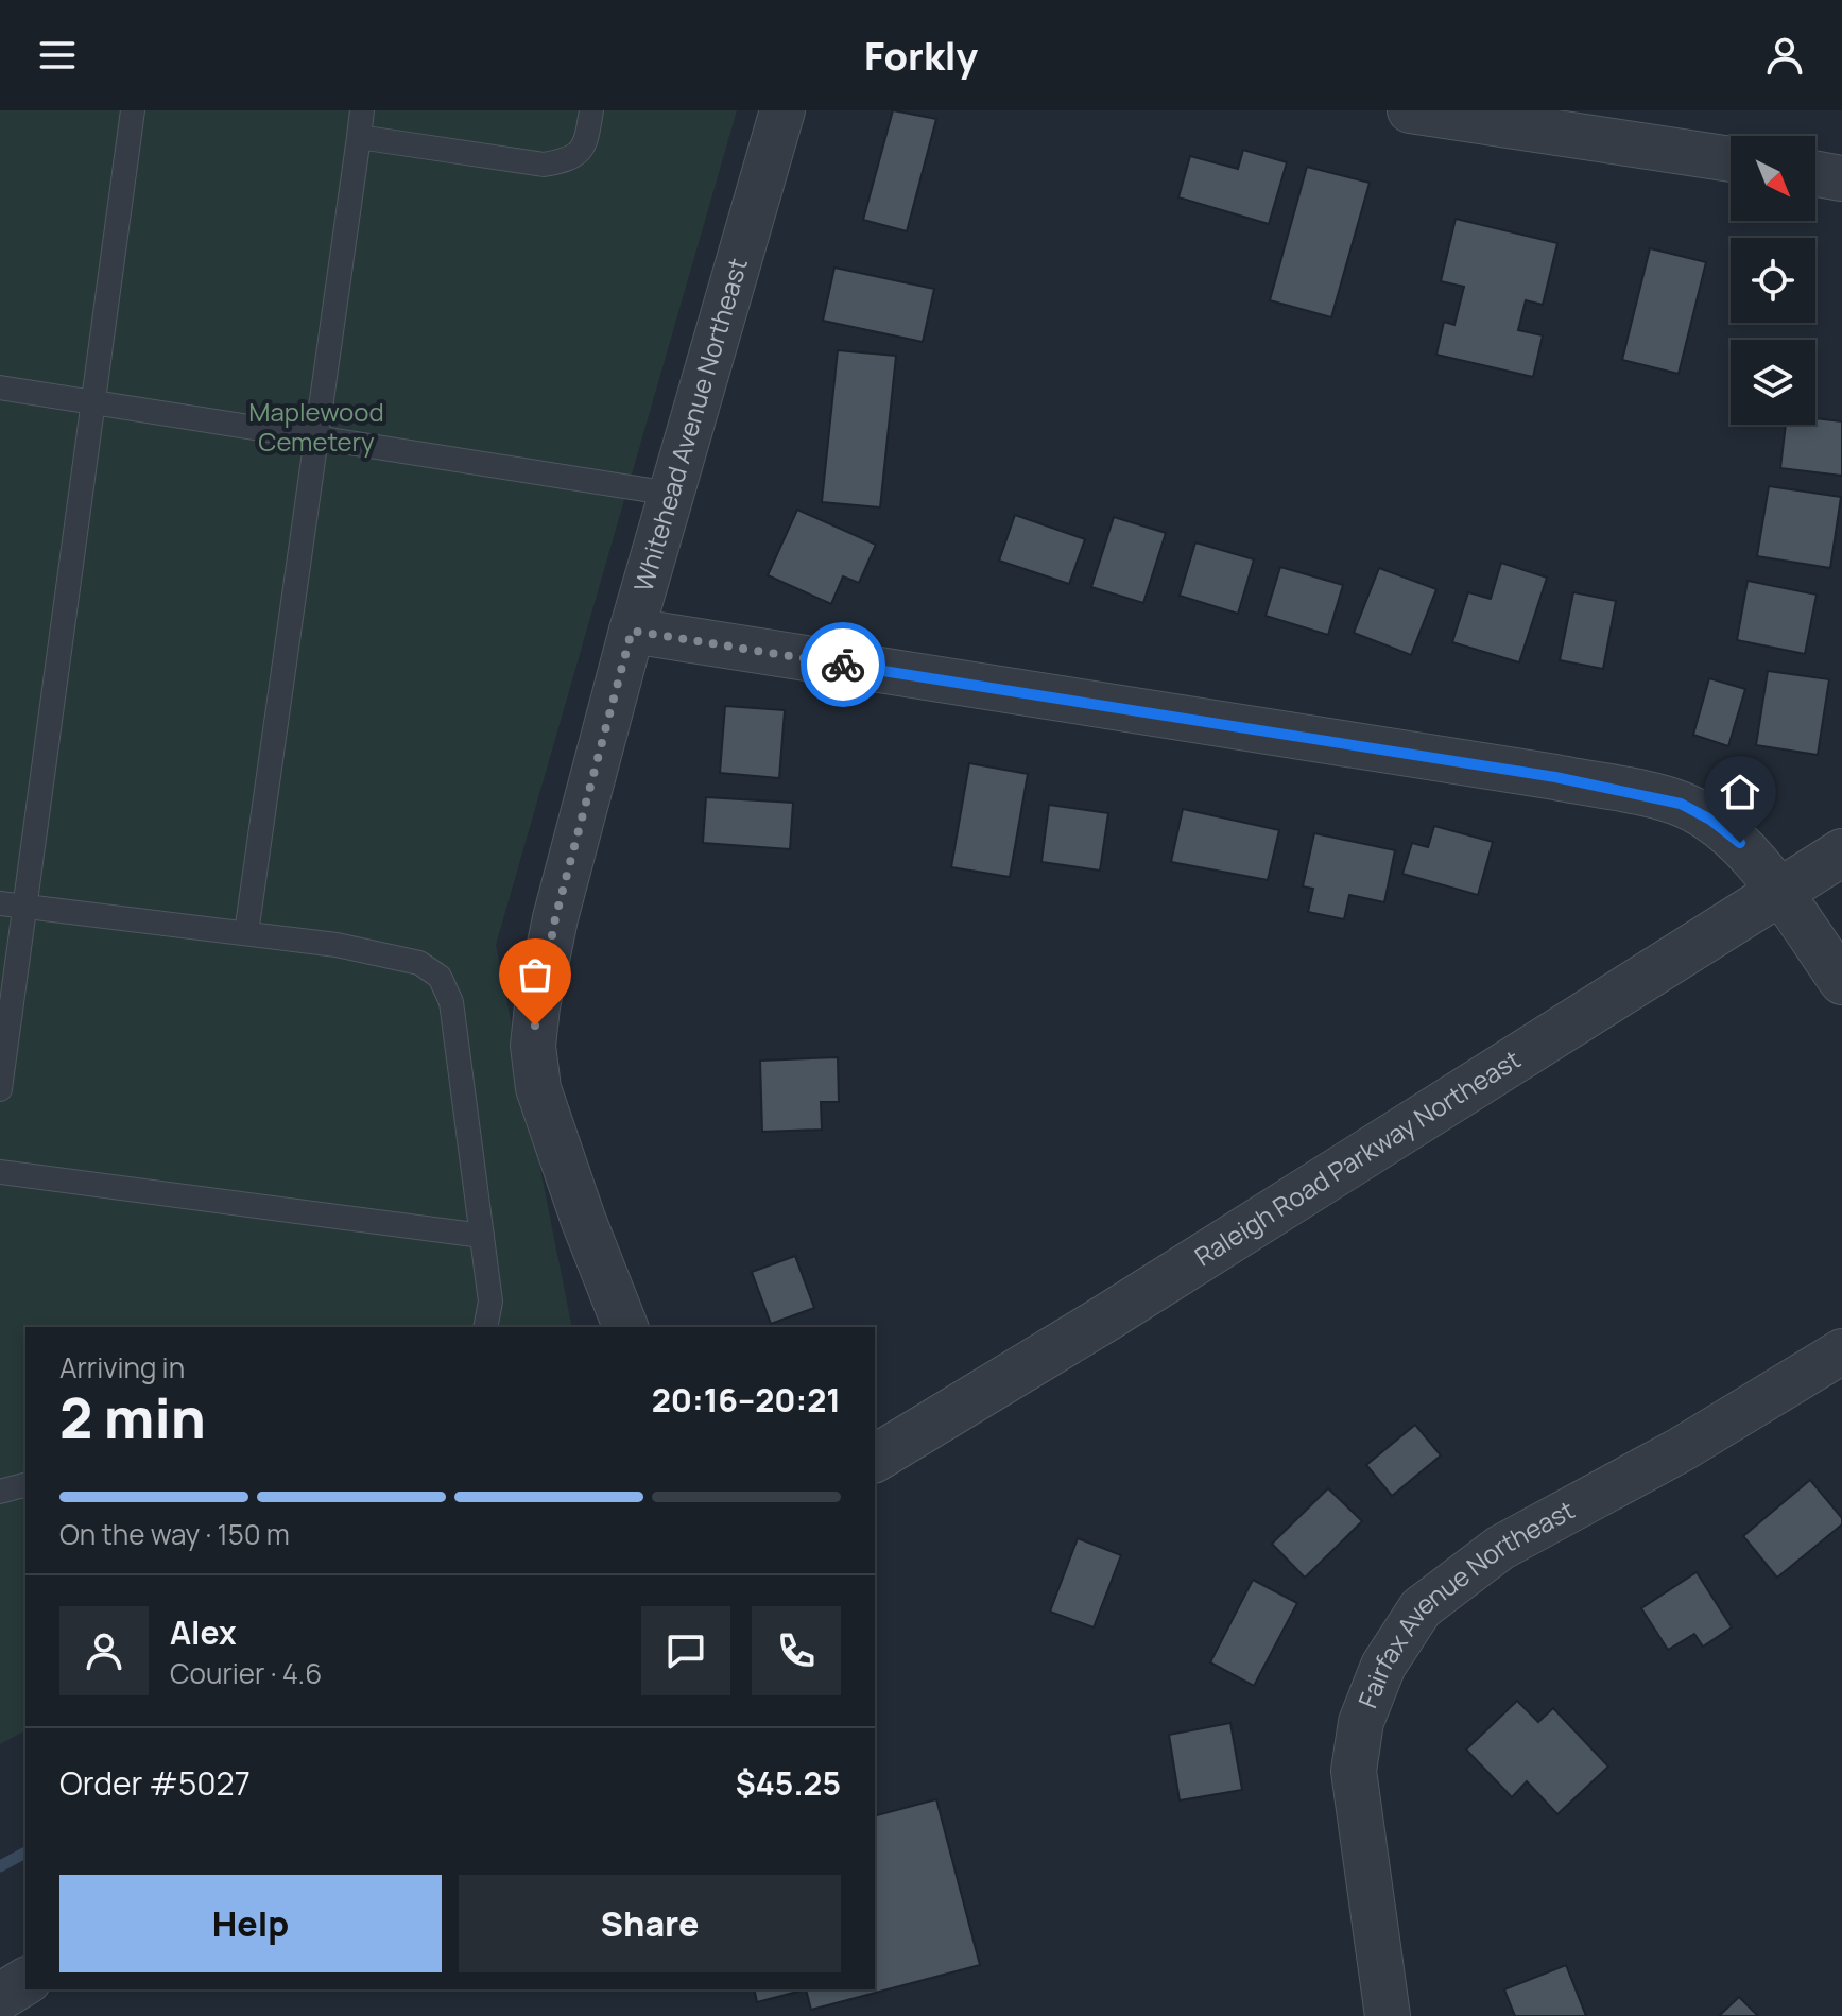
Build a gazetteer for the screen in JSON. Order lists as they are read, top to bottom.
{
  "streets": {
    "street": ["Whitehead Avenue Northeast", "Raleigh Road Parkway Northeast", "Fairfax Avenue Northeast"]
  },
  "parks": ["Maplewood Cemetery"],
  "north": "bottom right",
  "page": {
    "header": "Forkly",
    "heading": ["2 min", "Arriving in", "20:16–20:21"],
    "panel": [
      "Alex",
      "Courier · 4.6",
      "Order #5027",
      "$45.25"
    ],
    "bar": "On the way · 150 m",
    "buttons": ["Help", "Share"]
  }
}
